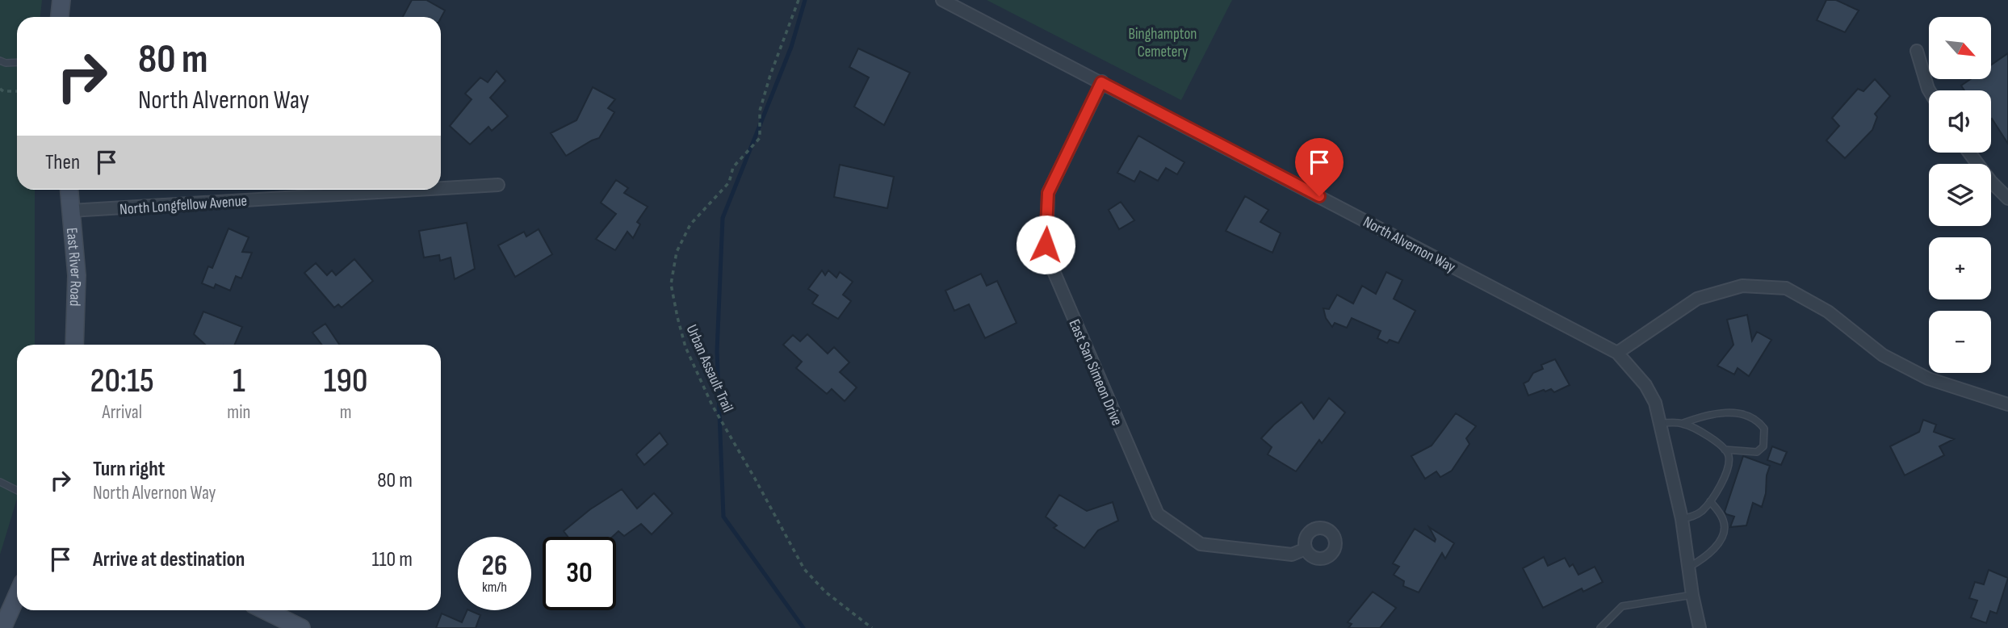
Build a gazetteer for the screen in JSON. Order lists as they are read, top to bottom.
{
  "streets": {
    "street": [
      "North Longfellow Avenue",
      "North Alvernon Way",
      "East River Road",
      "East San Simeon Drive"
    ],
    "path": ["Urban Assault Trail"]
  },
  "crossings": [
    ["North Longfellow Avenue", "East River Road"],
    ["North Alvernon Way", "East San Simeon Drive"]
  ],
  "parks": ["Binghampton Cemetery"],
  "north": "bottom right",
  "page": {
    "map_buttons": ["+", "−"],
    "turn": ["80 m", "North Alvernon Way"],
    "then": "Then",
    "eta": [
      "20:15",
      "Arrival",
      "1",
      "min",
      "190",
      "m"
    ],
    "list": [
      {
        "name": "Turn right",
        "note": "North Alvernon Way",
        "value": "80 m"
      },
      {
        "name": "Arrive at destination",
        "value": "110 m"
      }
    ],
    "speed": "26 km/h",
    "limit": "30"
  }
}
